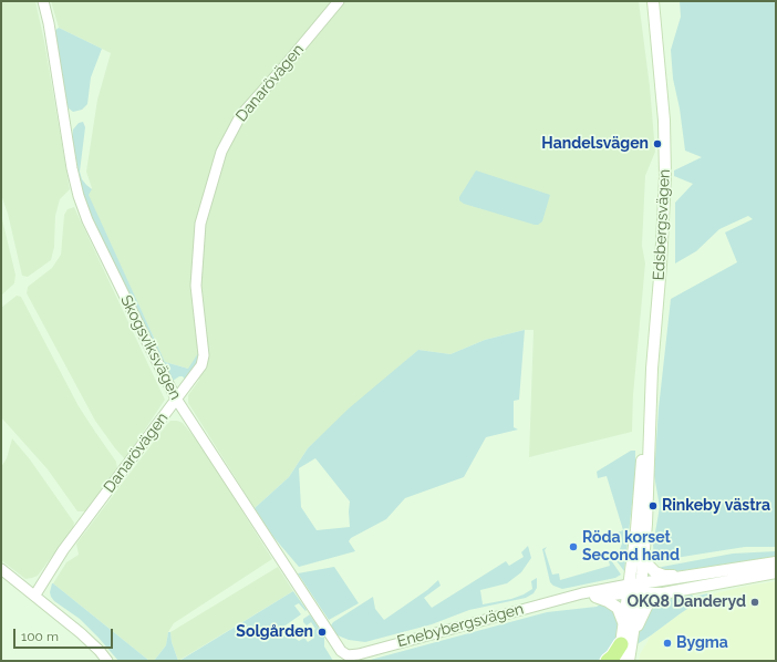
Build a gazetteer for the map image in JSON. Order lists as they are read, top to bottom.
{
  "streets": {
    "main road": ["Edsbergsvägen", "Enebybergsvägen"],
    "street": ["Danarövägen", "Skogsviksvägen"]
  },
  "crossings": [
    ["Danarövägen", "Skogsviksvägen"],
    ["Edsbergsvägen", "Enebybergsvägen"],
    ["Skogsviksvägen", "Enebybergsvägen"]
  ],
  "places": [
    "Handelsvägen",
    "Rinkeby västra",
    "Röda korset Second hand",
    "OKQ8 Danderyd",
    "Solgården",
    "Bygma"
  ],
  "scale_bar": "100 m"
}
